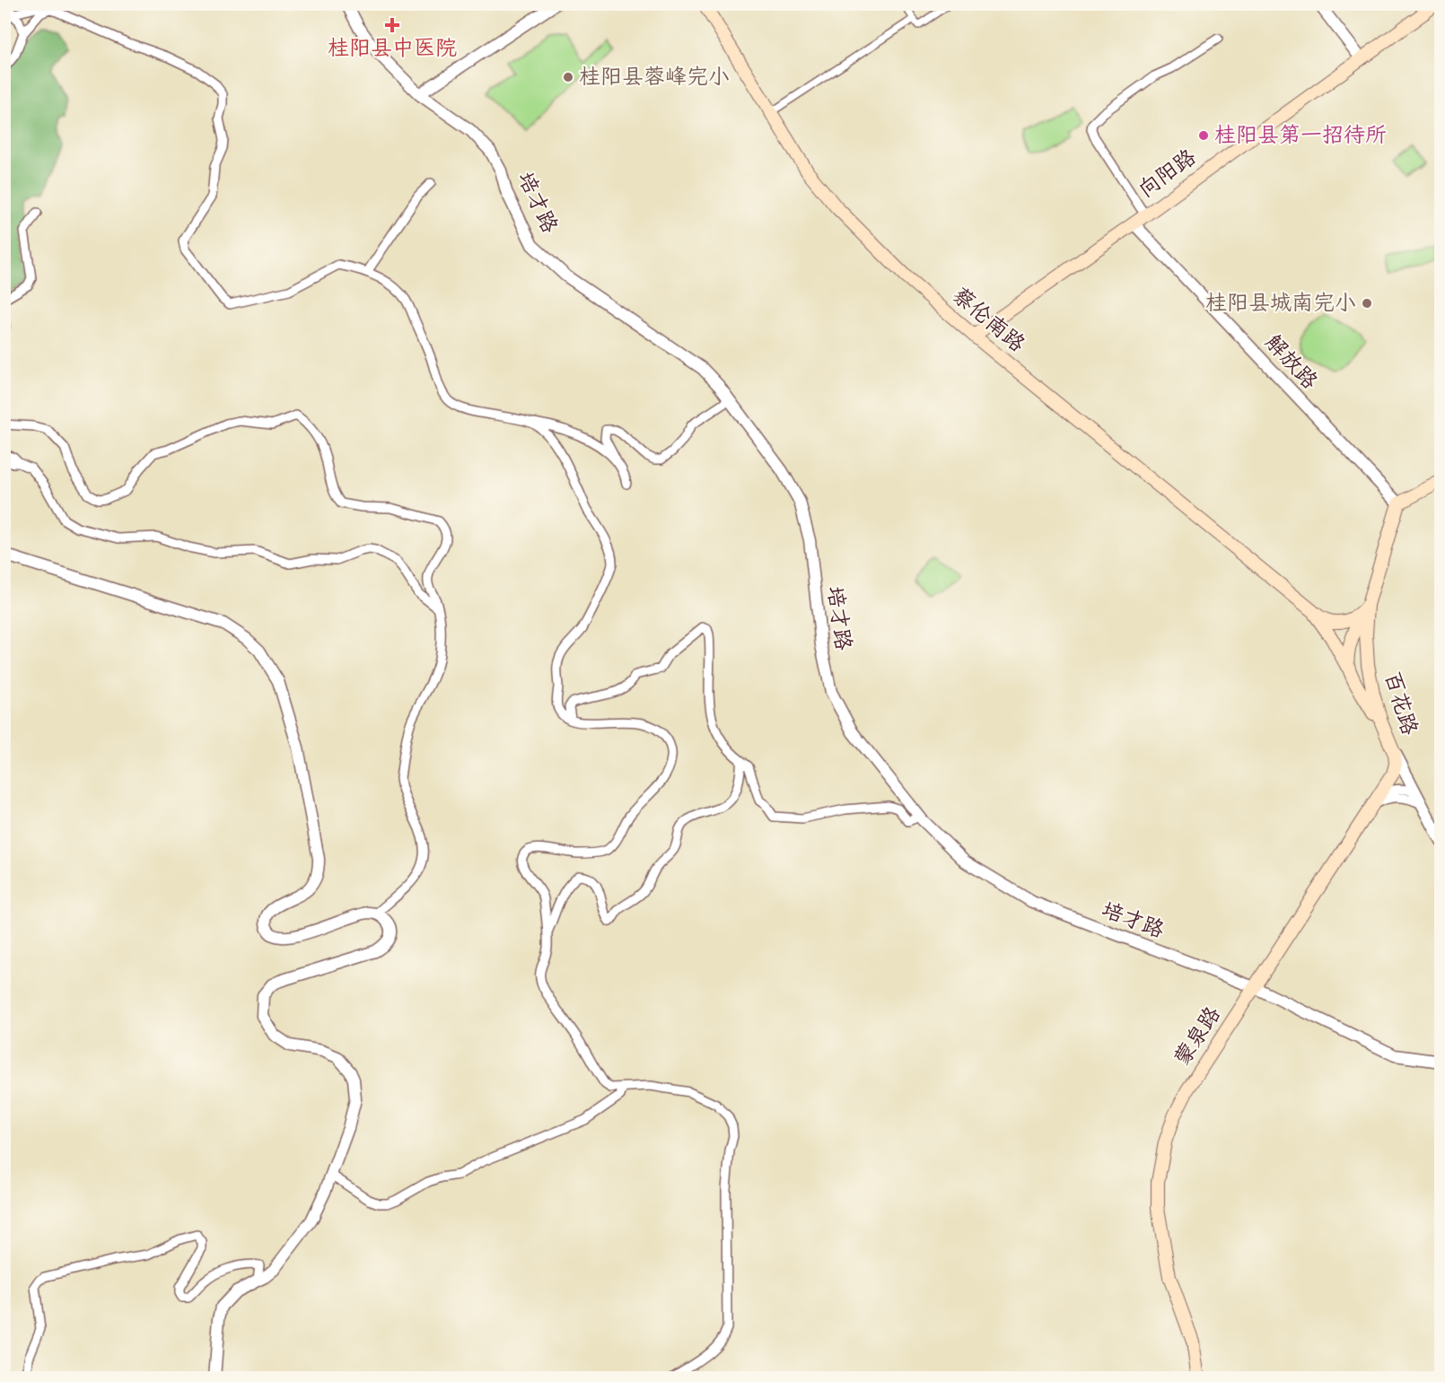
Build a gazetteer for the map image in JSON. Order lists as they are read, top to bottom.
{
  "streets": {
    "main road": [
      "向阳路",
      "蔡伦南路",
      "百花路",
      "蒙泉路"
    ],
    "street": ["培才路", "解放路"]
  },
  "crossings": [
    ["向阳路", "蔡伦南路"],
    ["向阳路", "解放路"],
    ["培才路", "蒙泉路"],
    ["蔡伦南路", "百花路"],
    ["解放路", "百花路"],
    ["百花路", "蒙泉路"]
  ],
  "places": {
    "health": ["桂阳县中医院"],
    "other": ["桂阳县蓉峰完小", "桂阳县第一招待所", "桂阳县城南完小"]
  }
}
